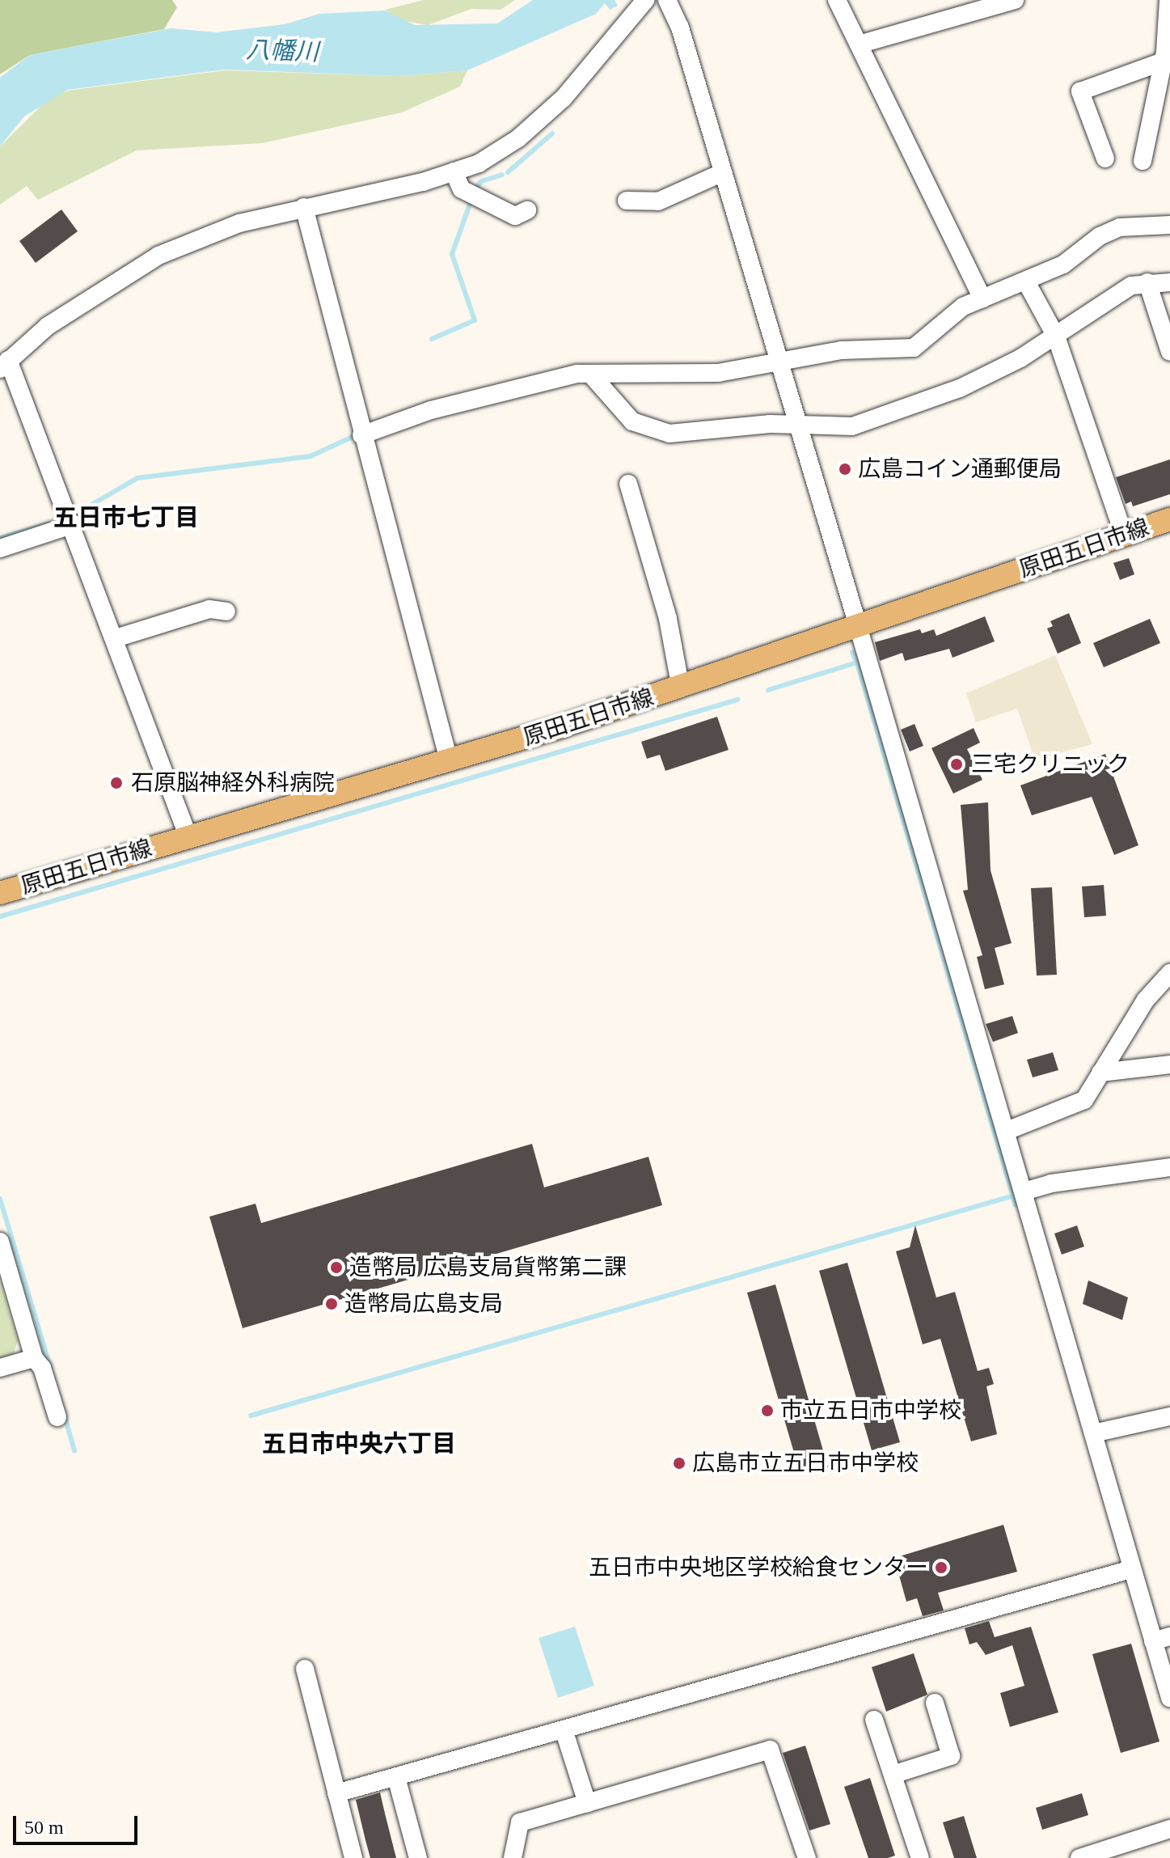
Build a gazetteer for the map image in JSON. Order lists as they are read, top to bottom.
{
  "streets": {
    "main road": ["原田五日市線"]
  },
  "districts": ["五日市七丁目", "五日市中央六丁目"],
  "water": ["八幡川"],
  "places": [
    "広島コイン通郵便局",
    "三宅クリニック",
    "石原脳神経外科病院",
    "造幣局 広島支局貨幣第二課",
    "造幣局広島支局",
    "市立五日市中学校",
    "広島市立五日市中学校",
    "五日市中央地区学校給食センター"
  ],
  "scale_bar": "50 m"
}
